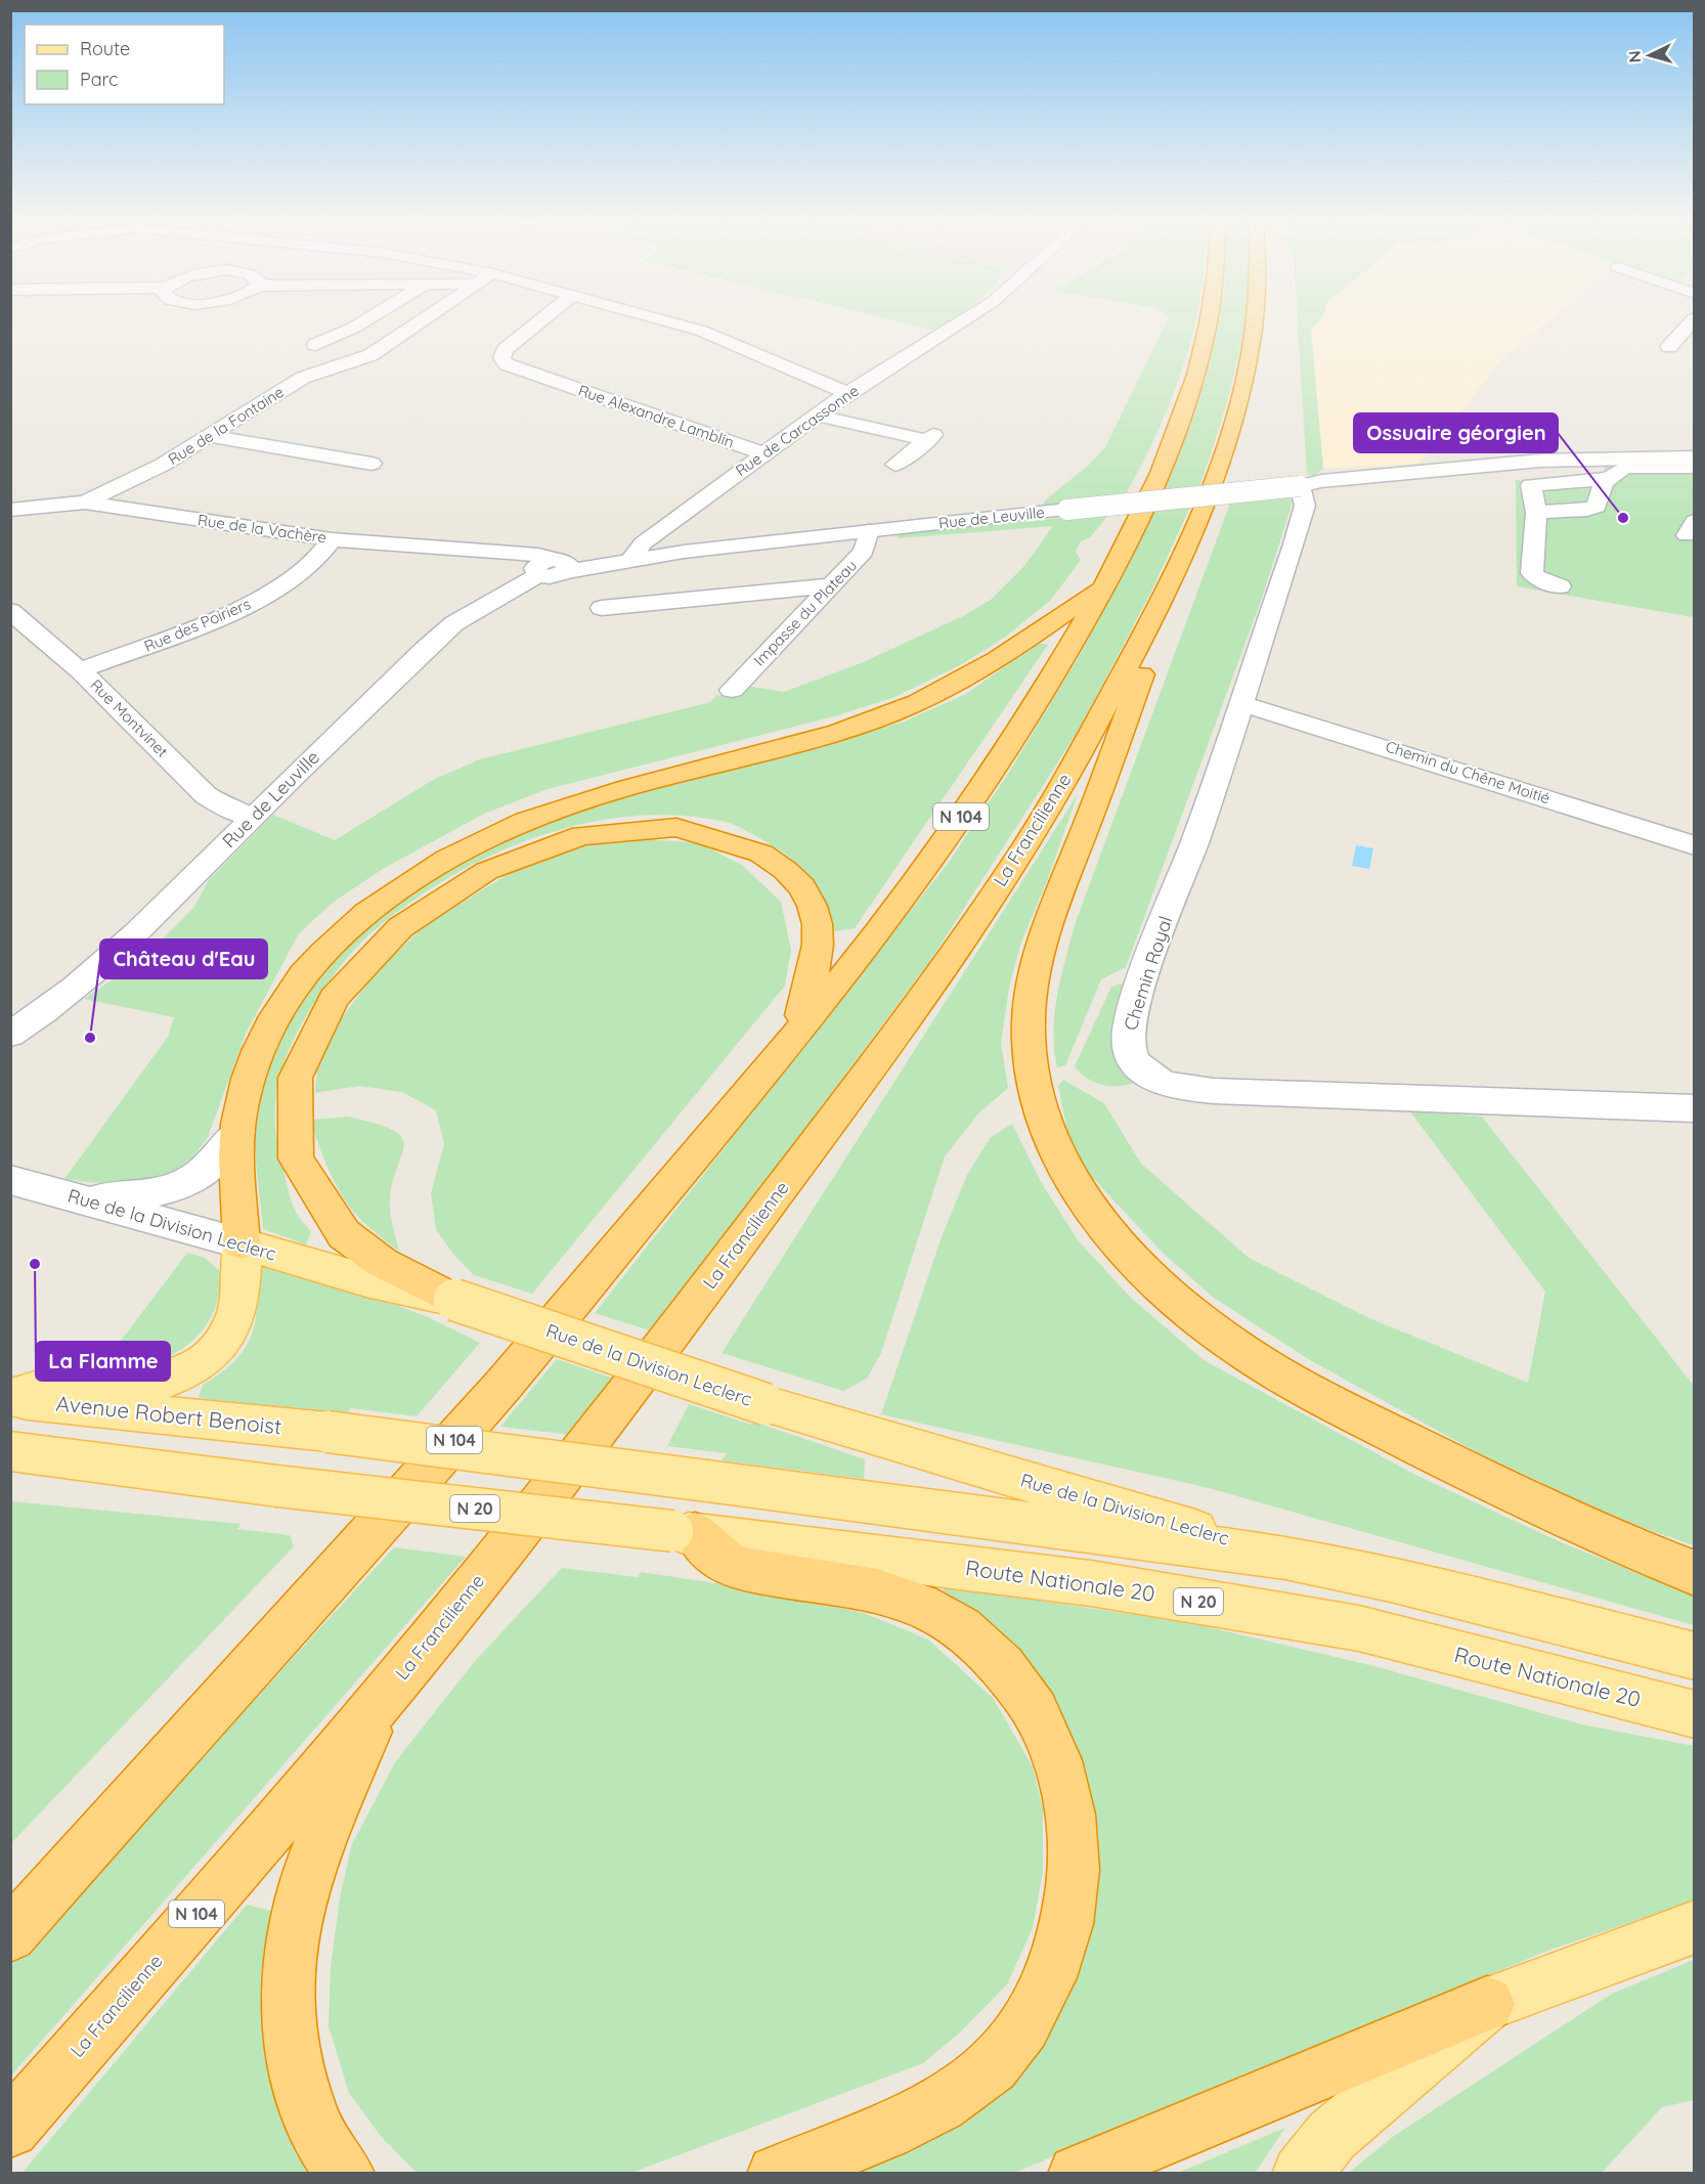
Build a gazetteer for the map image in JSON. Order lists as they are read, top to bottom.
{
  "streets": {
    "highway": ["N 104", "La Francilienne"],
    "main road": [
      "Rue de la Division Leclerc",
      "Avenue Robert Benoist",
      "N 20",
      "Route Nationale 20"
    ],
    "street": [
      "Rue Alexandre Lamblin",
      "Rue de la Fontaine",
      "Rue de Carcassonne",
      "Rue de Leuville",
      "Rue de la Vachère",
      "Impasse du Plateau",
      "Rue des Poiriers",
      "Rue Montvinet",
      "Chemin du Chêne Moitié",
      "Chemin Royal"
    ]
  },
  "crossings": [
    ["Rue Alexandre Lamblin", "Rue de Carcassonne"],
    ["Rue de la Fontaine", "Rue de la Vachère"],
    ["Rue de Carcassonne", "Rue de Leuville"],
    ["Rue de Leuville", "Rue de la Vachère"],
    ["Rue de Leuville", "Impasse du Plateau"],
    ["Rue de Leuville", "Rue Montvinet"],
    ["Rue de Leuville", "Chemin Royal"],
    ["Rue de la Vachère", "Rue des Poiriers"],
    ["Rue des Poiriers", "Rue Montvinet"],
    ["Chemin du Chêne Moitié", "Chemin Royal"],
    ["Rue de la Division Leclerc", "Avenue Robert Benoist"],
    ["N 20", "Route Nationale 20"]
  ],
  "places": ["Ossuaire géorgien", "Château d'Eau", "La Flamme"],
  "legend": ["Route", "Parc"],
  "north": "left"
}
